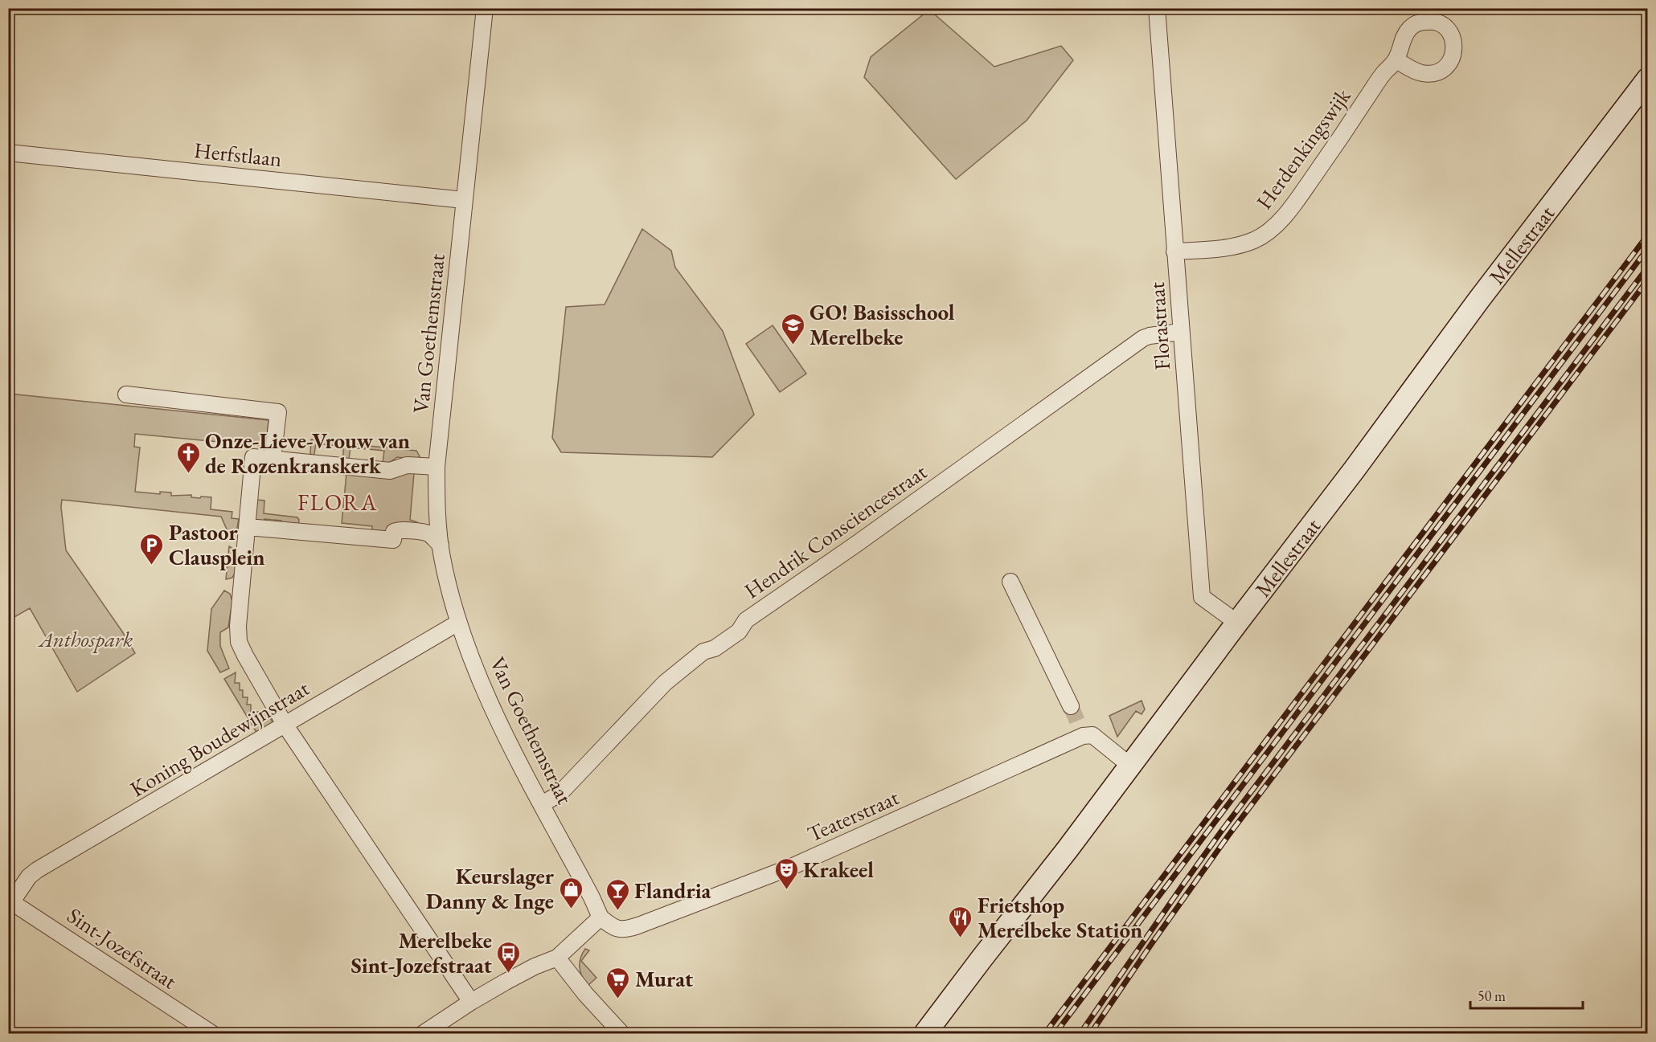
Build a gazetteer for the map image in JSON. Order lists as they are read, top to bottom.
{
  "streets": {
    "street": [
      "Herdenkingswijk",
      "Herfstlaan",
      "Mellestraat",
      "Florastraat",
      "Van Goethemstraat",
      "Hendrik Consciencestraat",
      "Koning Boudewijnstraat",
      "Teaterstraat",
      "Sint-Jozefstraat"
    ]
  },
  "crossings": [
    ["Herdenkingswijk", "Florastraat"],
    ["Herfstlaan", "Van Goethemstraat"],
    ["Mellestraat", "Florastraat"],
    ["Mellestraat", "Teaterstraat"],
    ["Florastraat", "Hendrik Consciencestraat"],
    ["Van Goethemstraat", "Hendrik Consciencestraat"],
    ["Van Goethemstraat", "Koning Boudewijnstraat"],
    ["Van Goethemstraat", "Teaterstraat"],
    ["Koning Boudewijnstraat", "Sint-Jozefstraat"]
  ],
  "districts": ["FLORA"],
  "parks": ["Anthospark"],
  "places": {
    "school or university": ["GO! Basisschool Merelbeke"],
    "church": ["Onze-Lieve-Vrouw van de Rozenkranskerk"],
    "parking": ["Pastoor Clausplein"],
    "theatre": ["Krakeel"],
    "shop": ["Keurslager Danny & Inge"],
    "bar": ["Flandria"],
    "restaurant": ["Frietshop Merelbeke Station"],
    "bus stop": ["Merelbeke Sint-Jozefstraat"],
    "supermarket": ["Murat"]
  },
  "scale_bar": "50 m"
}
